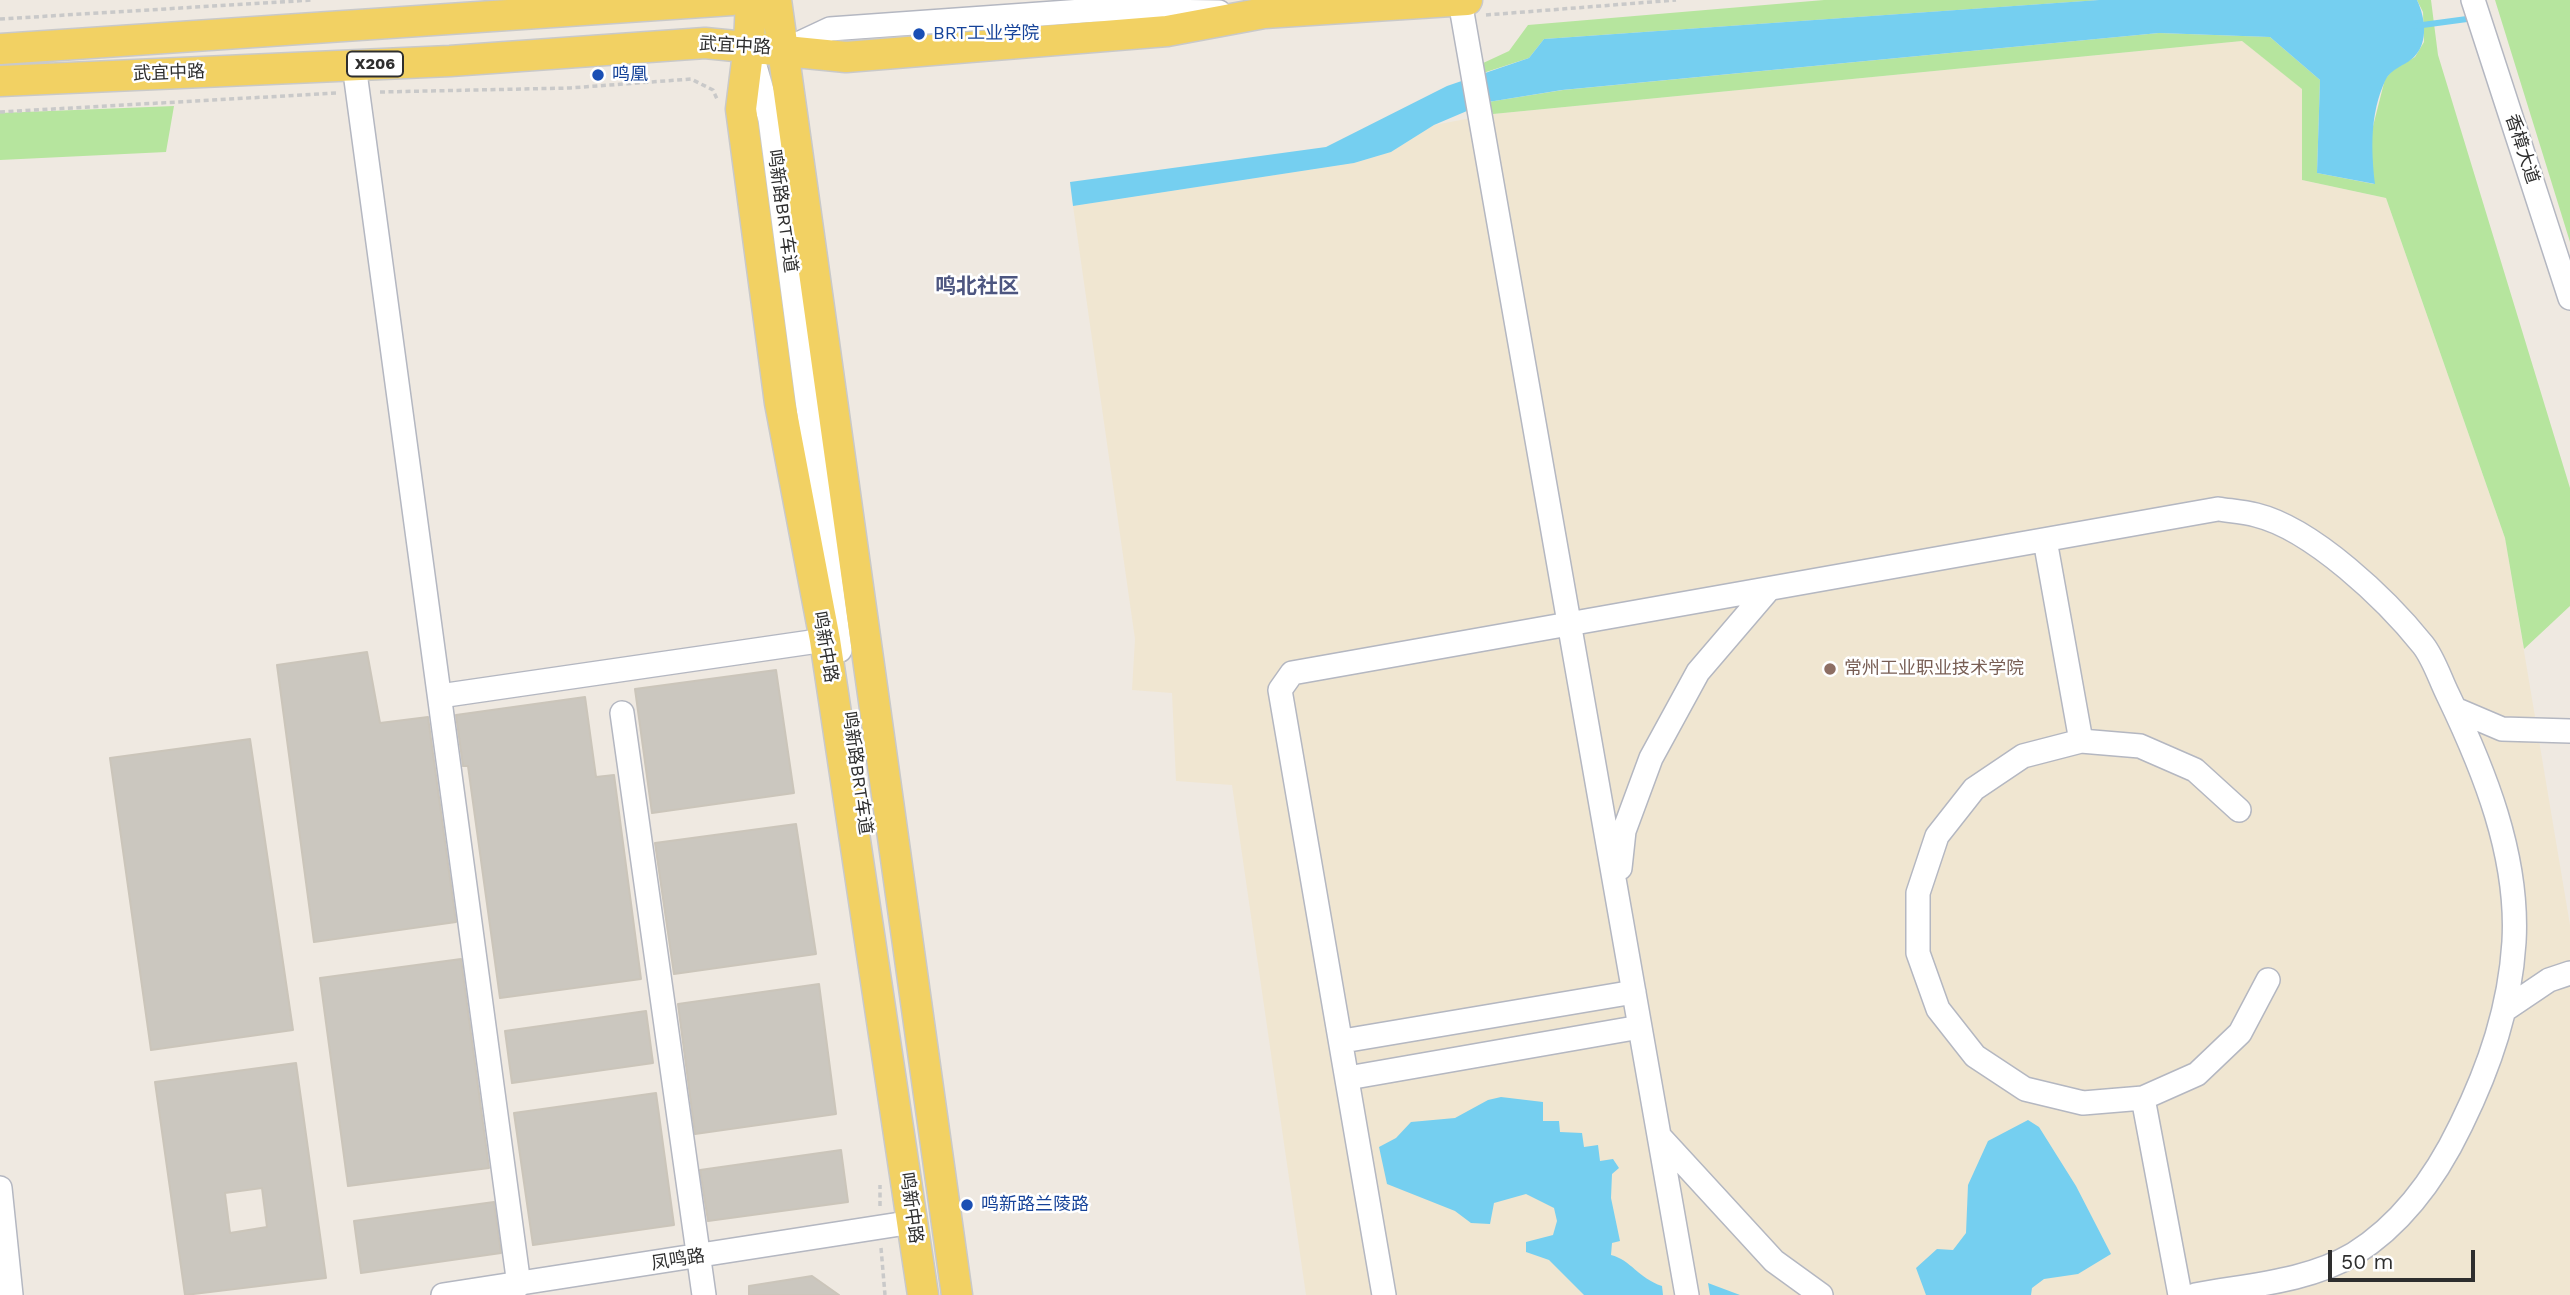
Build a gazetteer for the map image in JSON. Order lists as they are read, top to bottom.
{
  "streets": {
    "main road": ["武宜中路", "X206", "鸣新中路"],
    "street": ["香樟大道", "鸣新路BRT车道", "凤鸣路"]
  },
  "crossings": [
    ["武宜中路", "鸣新路BRT车道"],
    ["武宜中路", "鸣新中路"],
    ["鸣新路BRT车道", "鸣新中路"],
    ["鸣新中路", "凤鸣路"]
  ],
  "districts": ["鸣北社区"],
  "places": [
    "BRT工业学院",
    "鸣凰",
    "常州工业职业技术学院",
    "鸣新路兰陵路"
  ],
  "scale_bar": "50 m"
}
